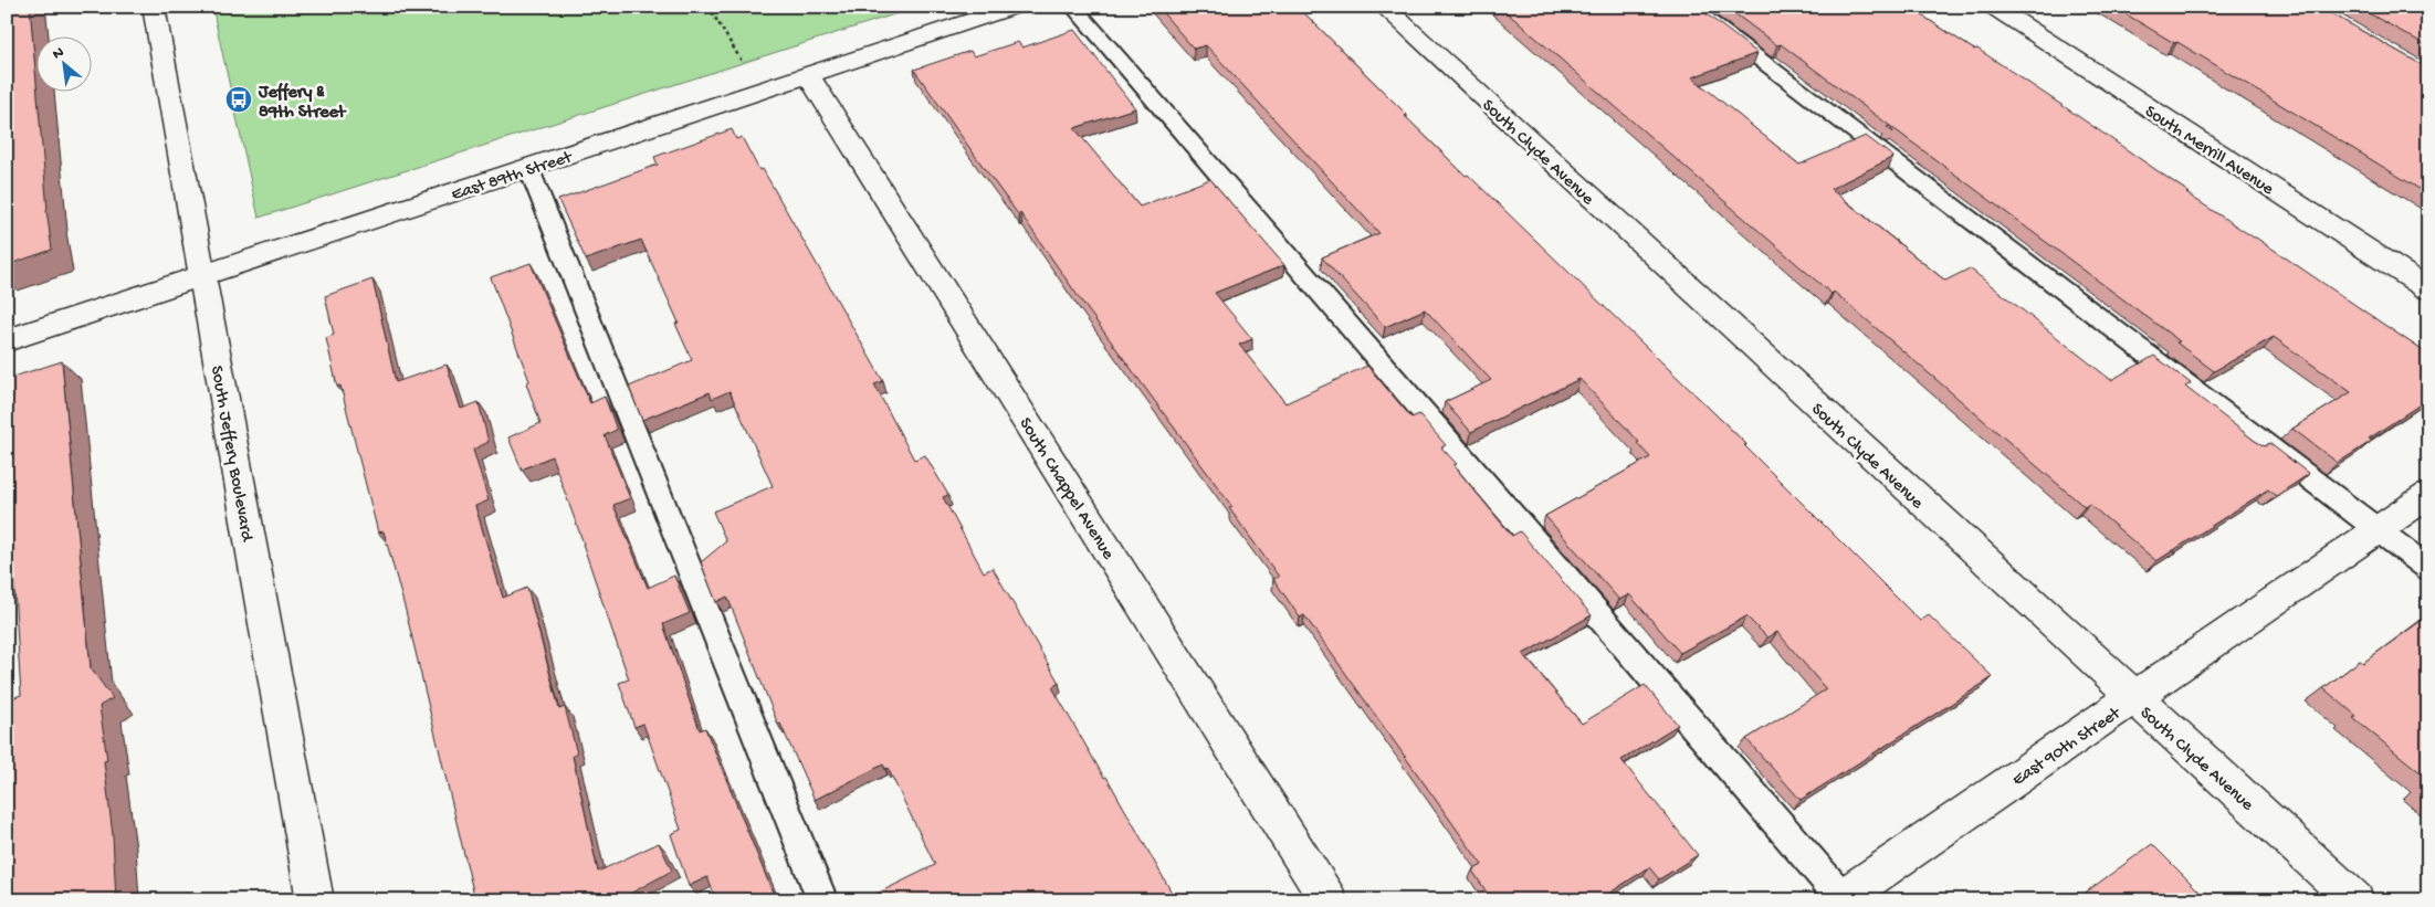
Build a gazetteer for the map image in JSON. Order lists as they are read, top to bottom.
{
  "streets": {
    "street": [
      "South Merrill Avenue",
      "South Clyde Avenue",
      "East 89th Street",
      "South Jeffery Boulevard",
      "South Chappel Avenue",
      "East 90th Street"
    ]
  },
  "crossings": [
    ["South Clyde Avenue", "East 90th Street"],
    ["East 89th Street", "South Jeffery Boulevard"],
    ["East 89th Street", "South Chappel Avenue"]
  ],
  "places": {
    "bus stop": ["Jeffery & 89th Street"]
  },
  "north": "top left"
}
